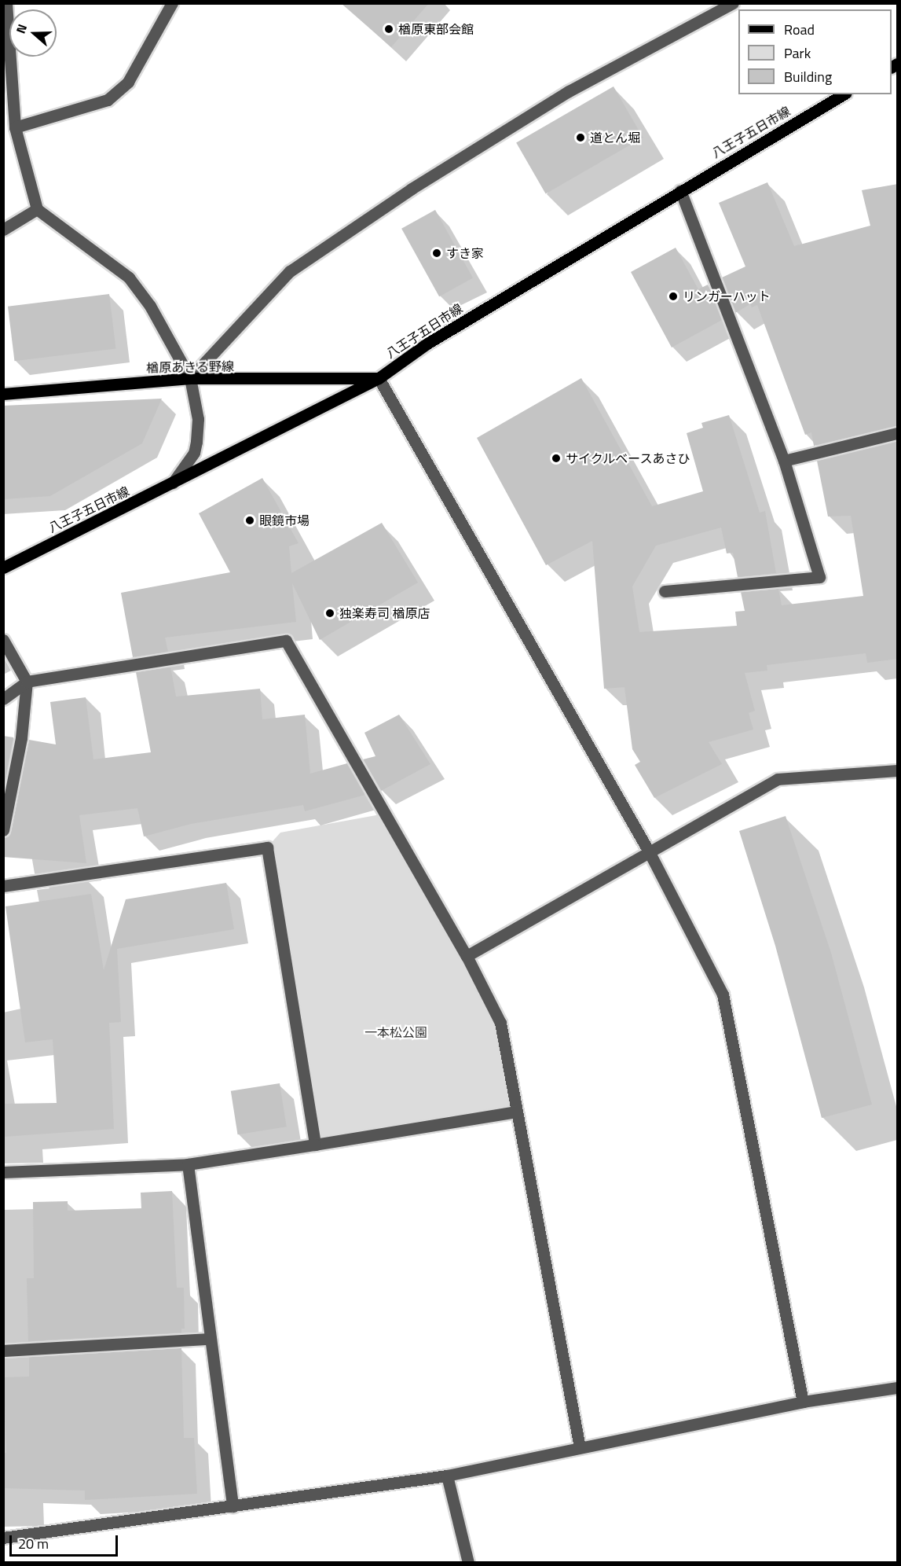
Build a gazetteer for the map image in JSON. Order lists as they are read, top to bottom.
{
  "streets": {
    "main road": ["八王子五日市線", "楢原あきる野線"]
  },
  "crossings": [
    ["八王子五日市線", "楢原あきる野線"]
  ],
  "parks": ["一本松公園"],
  "places": [
    "楢原東部会館",
    "道とん堀",
    "すき家",
    "リンガーハット",
    "サイクルベースあさひ",
    "眼鏡市場",
    "独楽寿司 楢原店"
  ],
  "legend": ["Road", "Park", "Building"],
  "scale_bar": "20 m",
  "north": "left"
}
